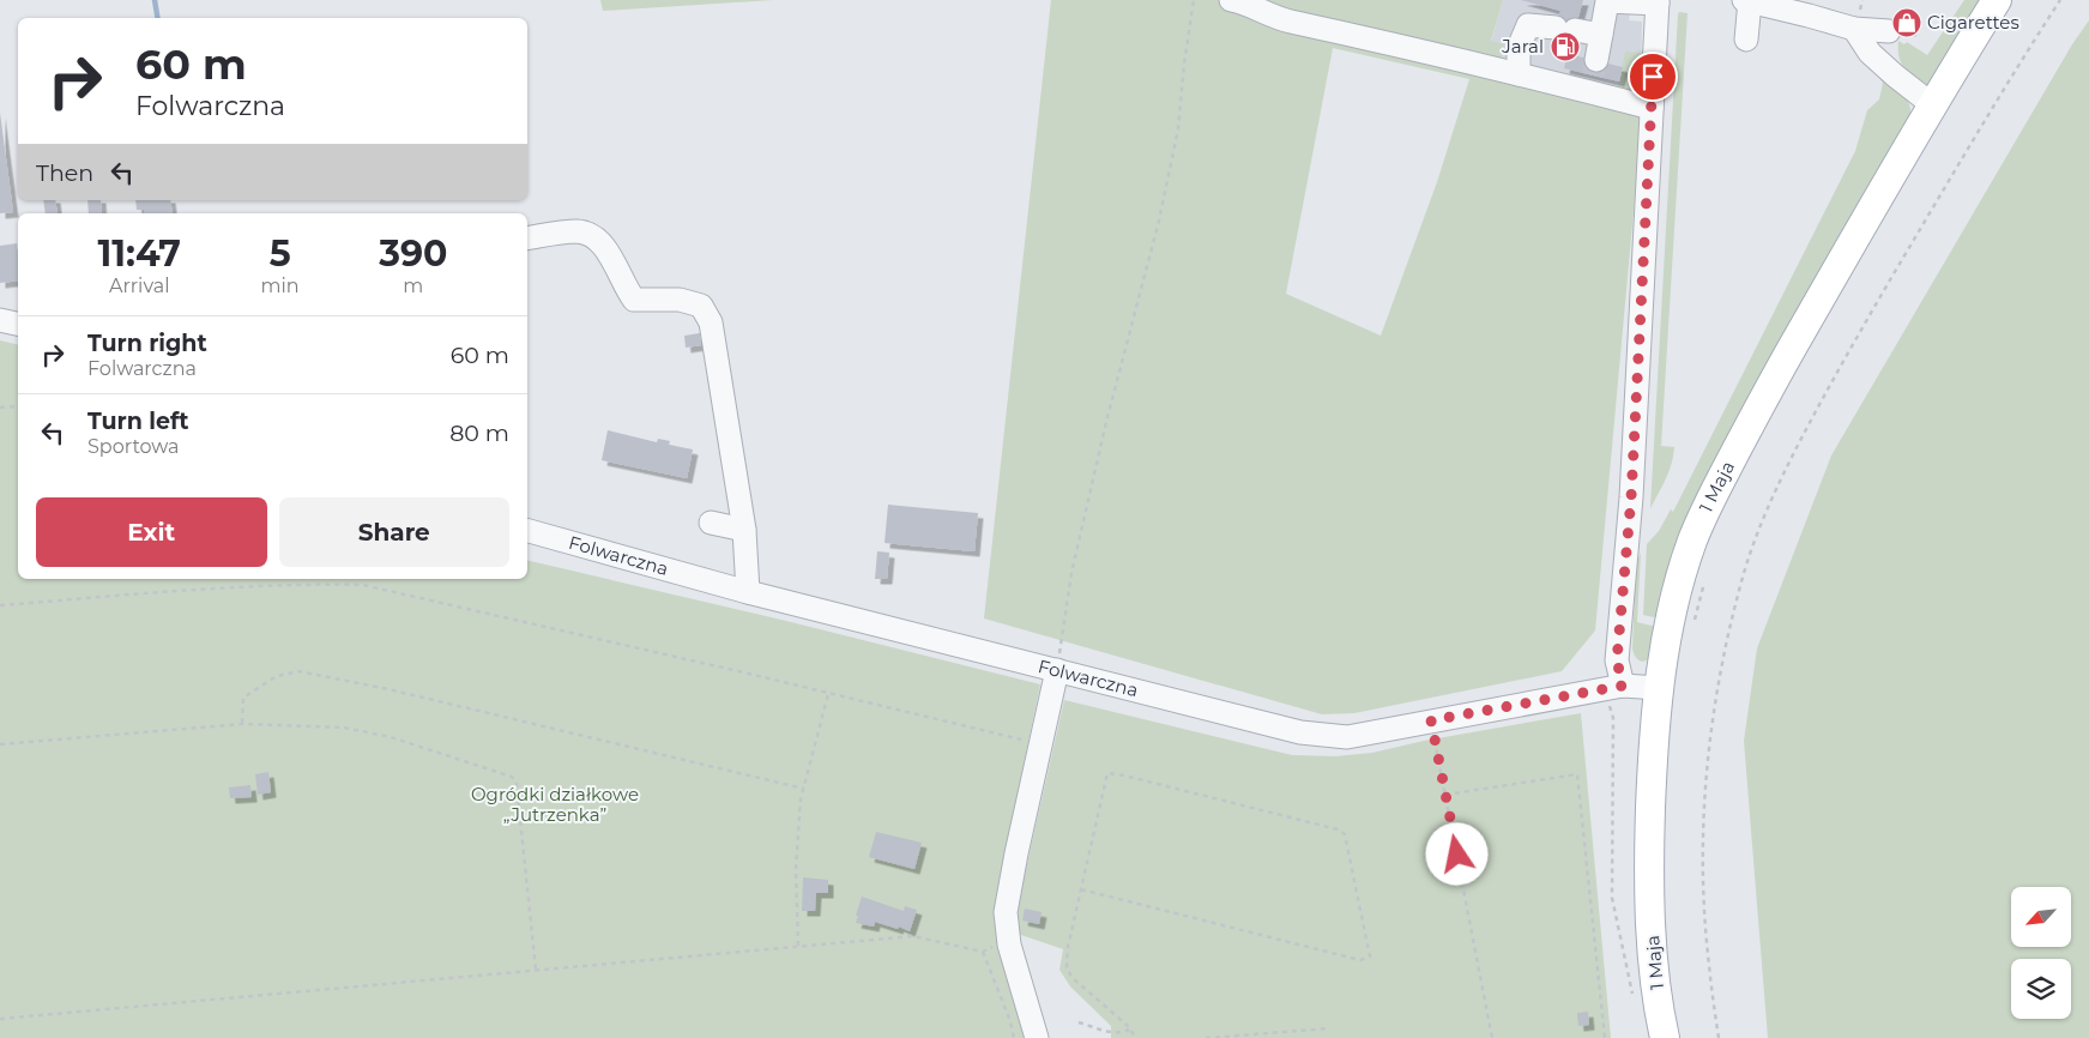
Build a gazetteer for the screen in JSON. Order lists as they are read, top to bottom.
{
  "streets": {
    "main road": ["1 Maja"],
    "street": ["Folwarczna"]
  },
  "crossings": [
    ["1 Maja", "Folwarczna"]
  ],
  "parks": ["Ogródki działkowe „Jutrzenka”"],
  "places": {
    "shop": ["Cigarettes"],
    "fuel station": ["Jaral"]
  },
  "north": "bottom left",
  "page": {
    "turn": ["60 m", "Folwarczna"],
    "then": "Then",
    "eta": [
      "11:47",
      "Arrival",
      "5",
      "min",
      "390",
      "m"
    ],
    "list": [
      {
        "name": "Turn right",
        "note": "Folwarczna",
        "value": "60 m"
      },
      {
        "name": "Turn left",
        "note": "Sportowa",
        "value": "80 m"
      }
    ],
    "buttons": ["Exit", "Share"]
  }
}
